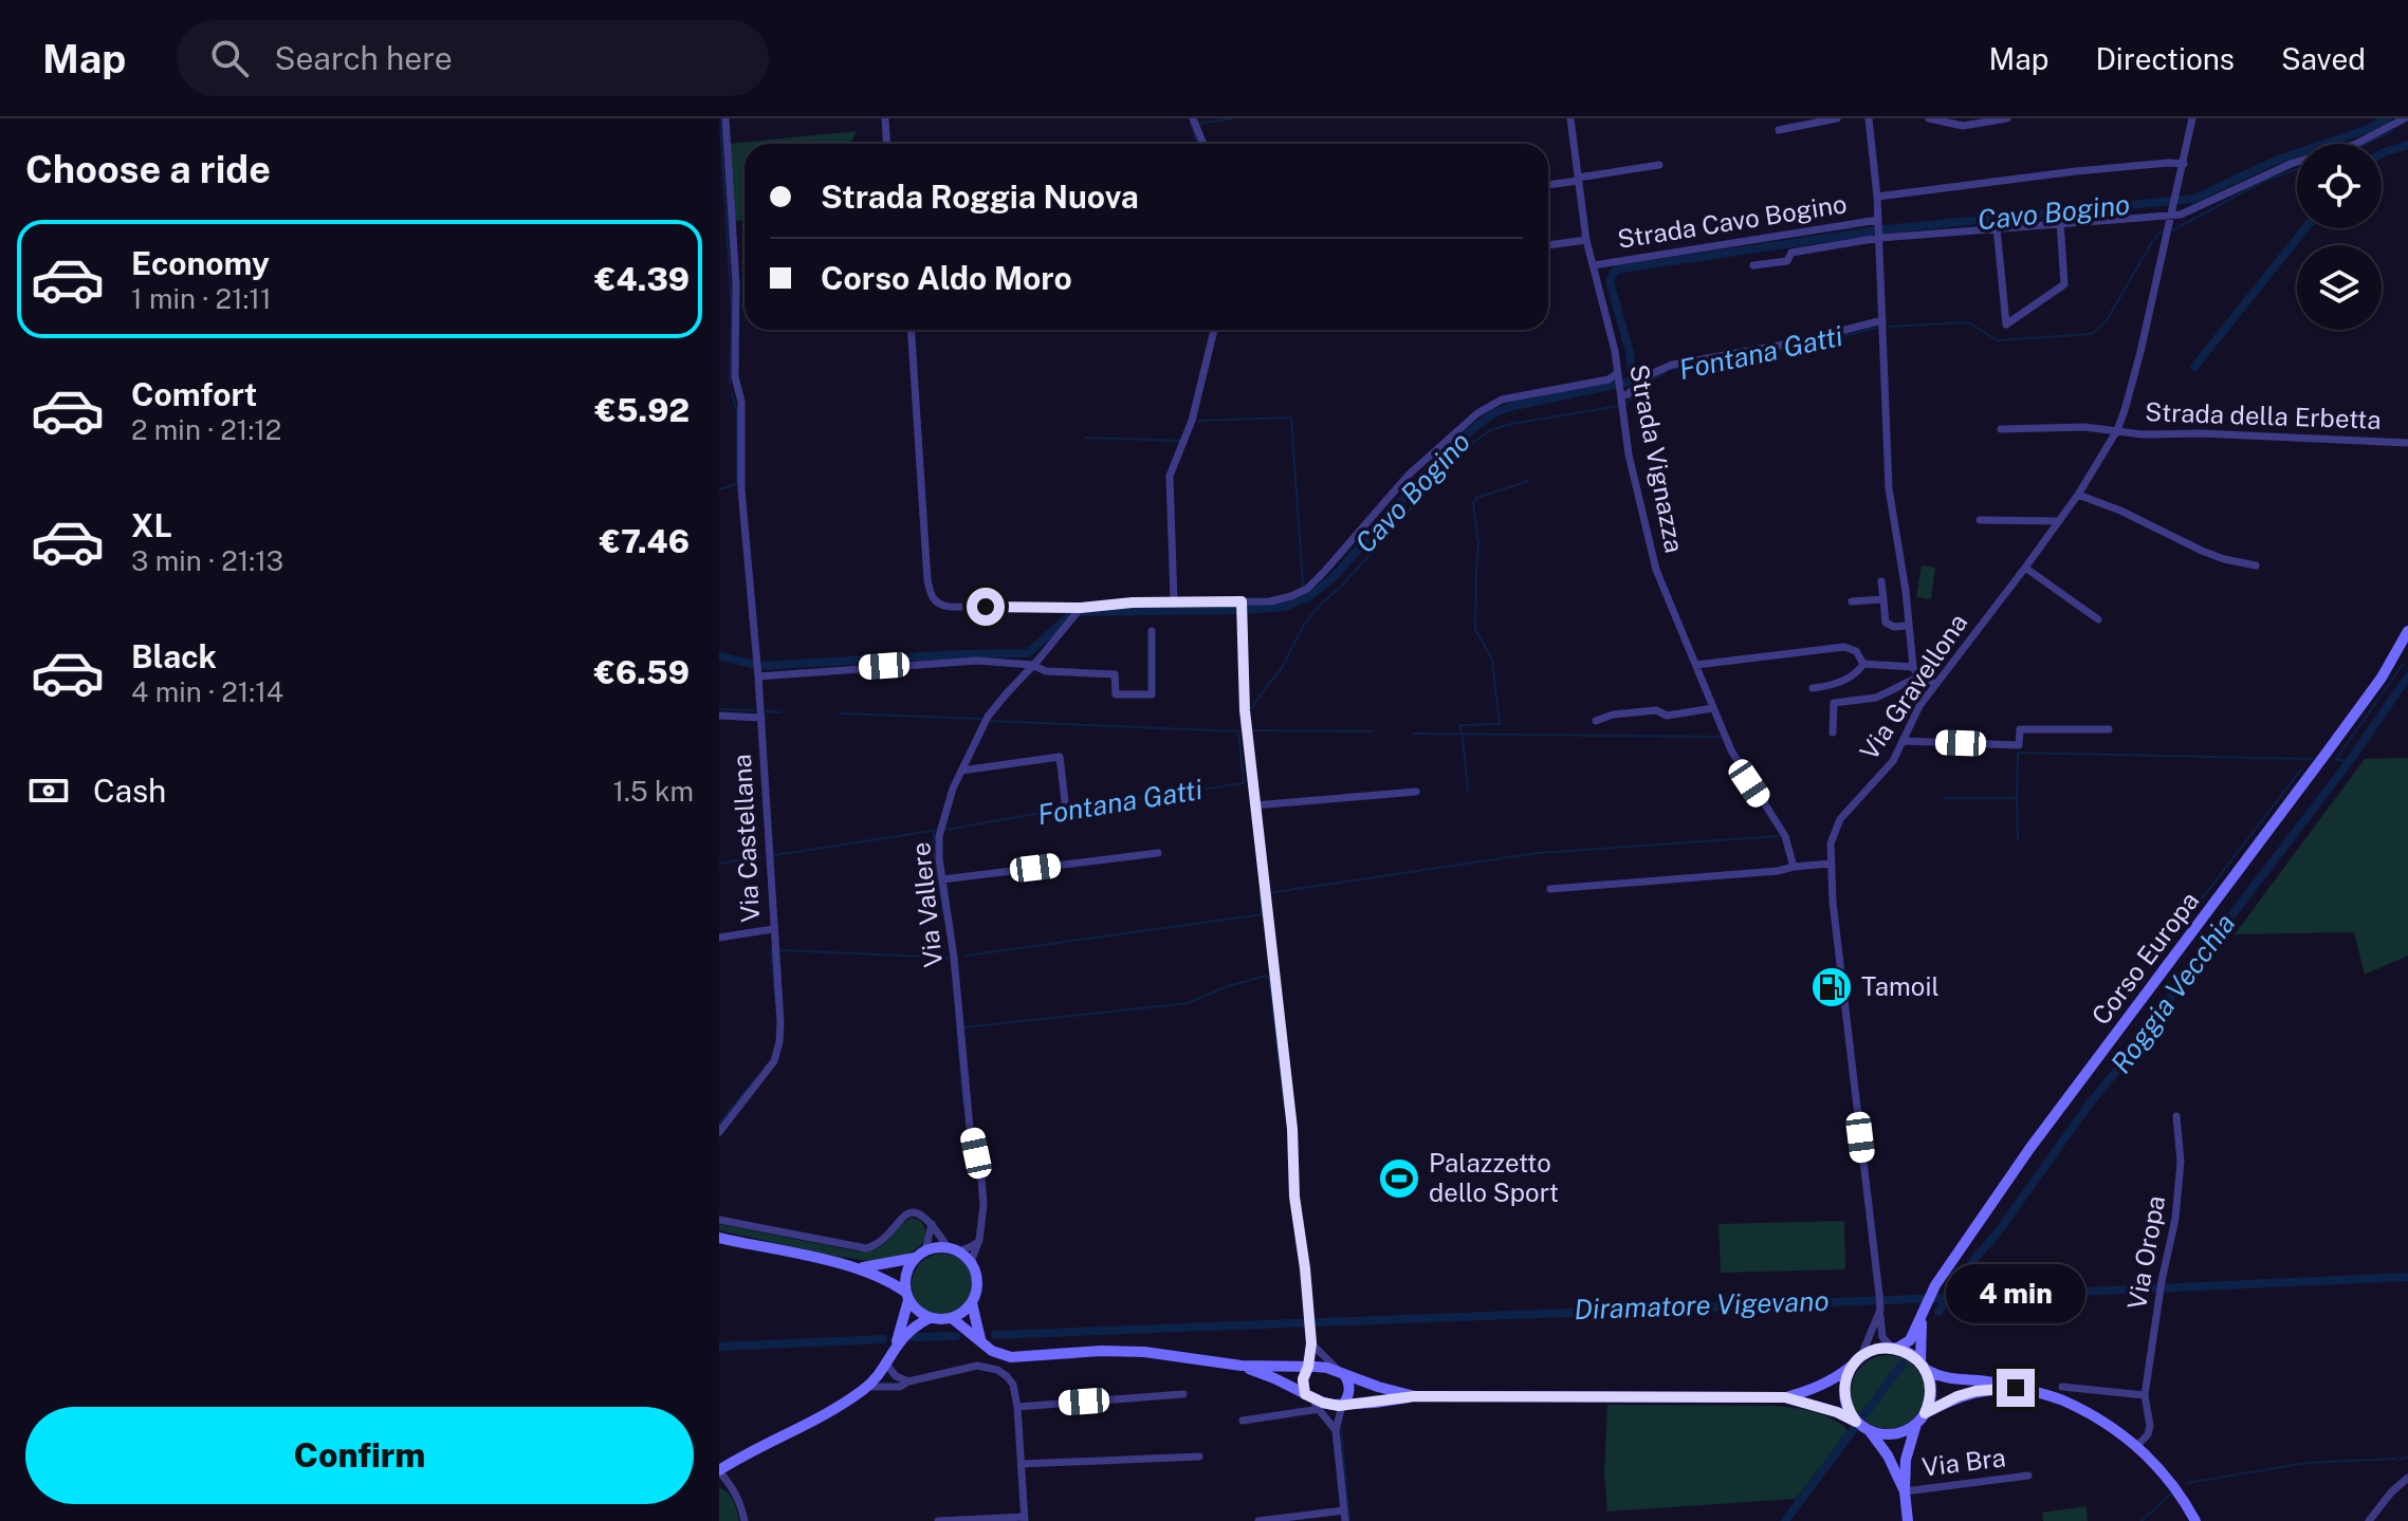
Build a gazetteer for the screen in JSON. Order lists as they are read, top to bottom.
{
  "streets": {
    "main road": ["Corso Europa"],
    "street": [
      "Strada Cavo Bogino",
      "Strada della Erbetta",
      "Strada Vignazza",
      "Via Gravellona",
      "Via Castellana",
      "Via Vallere",
      "Via Oropa",
      "Via Bra"
    ]
  },
  "crossings": [
    ["Strada Cavo Bogino", "Strada Vignazza"],
    ["Strada Cavo Bogino", "Via Gravellona"],
    ["Strada della Erbetta", "Via Gravellona"]
  ],
  "water": [
    "Cavo Bogino",
    "Fontana Gatti",
    "Roggia Vecchia",
    "Diramatore Vigevano"
  ],
  "places": {
    "fuel station": ["Tamoil"],
    "sports": ["Palazzetto dello Sport"]
  },
  "page": {
    "header": "Map",
    "search": "Search here",
    "nav": ["Map", "Directions", "Saved"],
    "heading": "Choose a ride",
    "banner": ["Strada Roggia Nuova", "Corso Aldo Moro"],
    "list": [
      {
        "name": "Economy",
        "note": "1 min · 21:11",
        "value": "€4.39"
      },
      {
        "name": "Comfort",
        "note": "2 min · 21:12",
        "value": "€5.92"
      },
      {
        "name": "XL",
        "note": "3 min · 21:13",
        "value": "€7.46"
      },
      {
        "name": "Black",
        "note": "4 min · 21:14",
        "value": "€6.59"
      }
    ],
    "pay": ["Cash", "1.5 km"],
    "bubble": "4 min",
    "buttons": "Confirm"
  }
}
